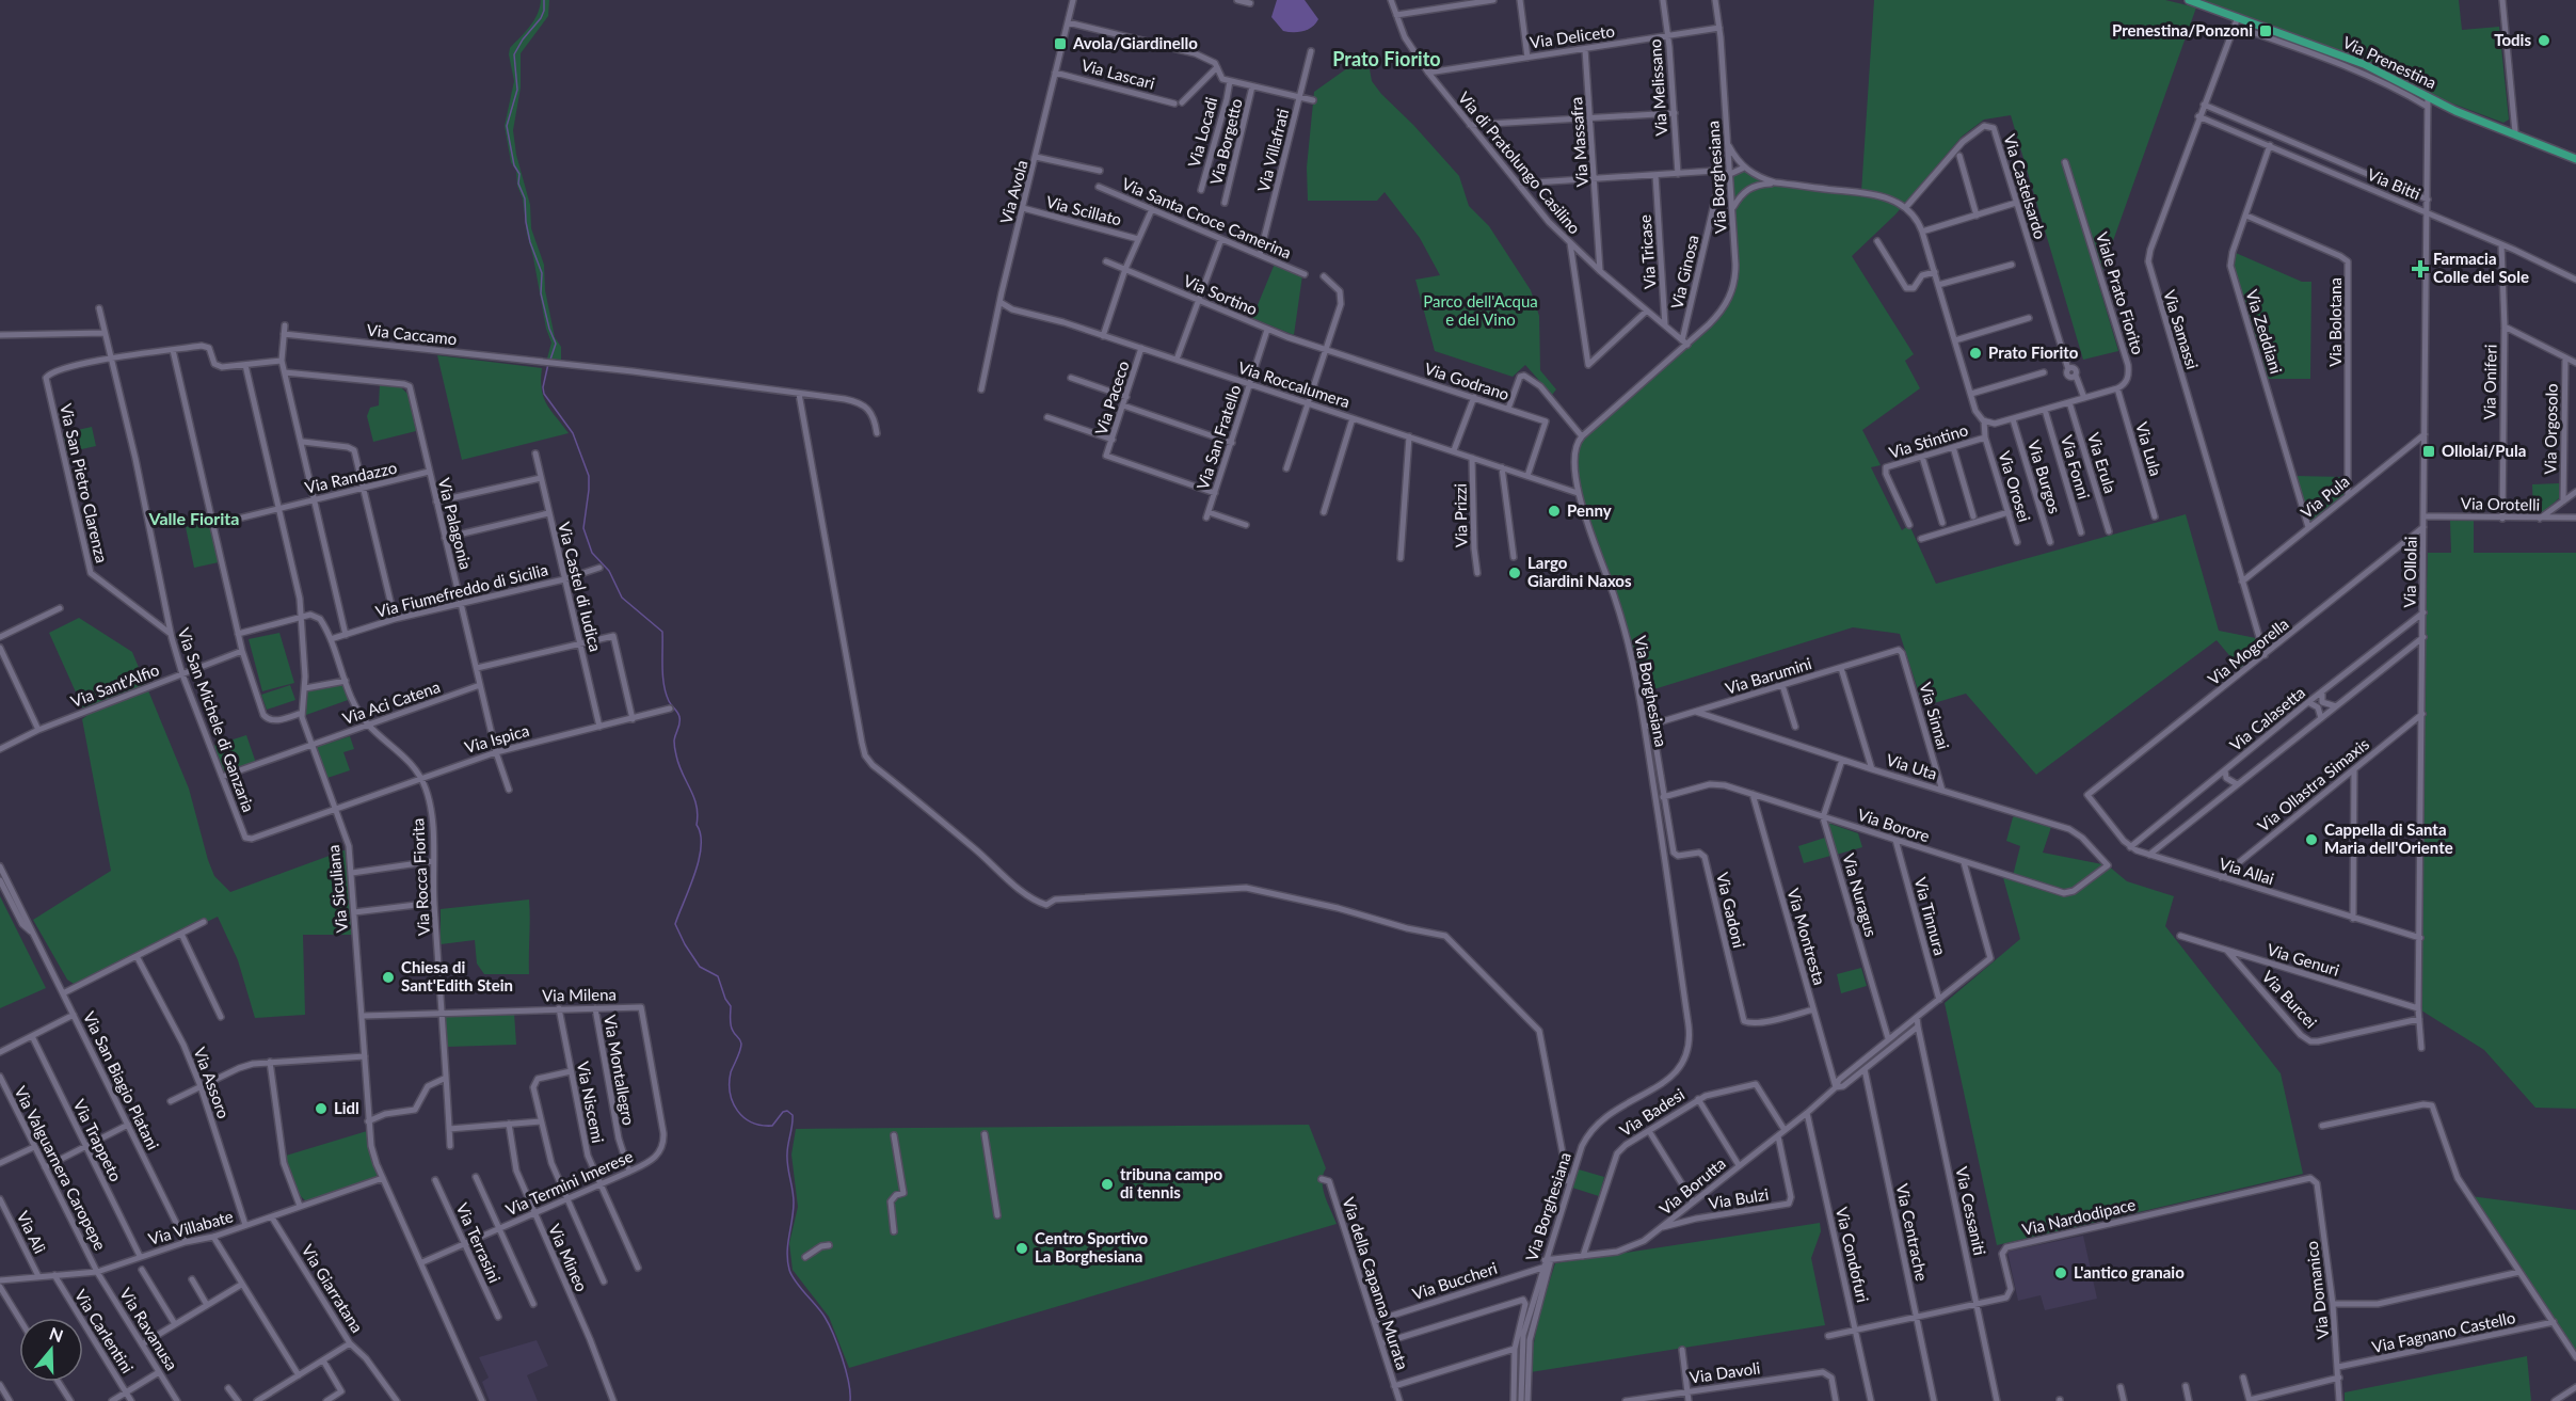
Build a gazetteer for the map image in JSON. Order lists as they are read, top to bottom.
{
  "streets": {
    "main road": ["Via Prenestina"],
    "street": [
      "Via Deliceto",
      "Via Lascari",
      "Via Melissano",
      "Via Locadi",
      "Via Borgetto",
      "Via Massafra",
      "Via Villafrati",
      "Via di Pratolungo Casilino",
      "Via Borghesiana",
      "Via Bitti",
      "Via Castelsardo",
      "Via Avola",
      "Via Scillato",
      "Via Santa Croce Camerina",
      "Via Tricase",
      "Via Ginosa",
      "Viale Prato Fiorito",
      "Via Sortino",
      "Via Bolotana",
      "Via Samassi",
      "Via Zeddiani",
      "Via Caccamo",
      "Via Godrano",
      "Via Oniferi",
      "Via Roccalumera",
      "Via Paceco",
      "Via Orgosolo",
      "Via San Fratello",
      "Via Stintino",
      "Via Lula",
      "Via Erula",
      "Via Fonni",
      "Via Burgos",
      "Via Randazzo",
      "Via San Pietro Clarenza",
      "Via Orosei",
      "Via Pula",
      "Via Orotelli",
      "Via Prizzi",
      "Via Palagonia",
      "Via Ollolai",
      "Via Castel di Iudica",
      "Via Fiumefreddo di Sicilia",
      "Via Mogorella",
      "Via Barumini",
      "Via Sant'Alfio",
      "Via Aci Catena",
      "Via Sinnai",
      "Via Calasetta",
      "Via San Michele di Ganzaria",
      "Via Ispica",
      "Via Uta",
      "Via Ollastra Simaxis",
      "Via Borore",
      "Via Allai",
      "Via Rocca Fiorita",
      "Via Siculiana",
      "Via Nuragus",
      "Via Gadoni",
      "Via Tinnura",
      "Via Montresta",
      "Via Genuri",
      "Via Milena",
      "Via Burcei",
      "Via Montallegro",
      "Via San Biagio Platani",
      "Via Assoro",
      "Via Niscemi",
      "Via Badesi",
      "Via Trappeto",
      "Via Valguarnera Caropepe",
      "Via Termini Imerese",
      "Via Borutta",
      "Via Bulzi",
      "Via Cessaniti",
      "Via Nardodipace",
      "Via Villabate",
      "Via Alì",
      "Via Centrache",
      "Via Terrasini",
      "Via Condofuri",
      "Via Mineo",
      "Via Buccheri",
      "Via della Capanna Murata",
      "Via Giarratana",
      "Via Domanico",
      "Via Ravanusa",
      "Via Carlentini",
      "Via Fagnano Castello",
      "Via Davoli"
    ]
  },
  "crossings": [
    ["Via Deliceto", "Via Melissano"],
    ["Via Deliceto", "Via Massafra"],
    ["Via Deliceto", "Via di Pratolungo Casilino"],
    ["Via Deliceto", "Via Borghesiana"],
    ["Via Prenestina", "Via Samassi"],
    ["Via Prenestina", "Via Ollolai"],
    ["Via Lascari", "Via Avola"],
    ["Via Massafra", "Via di Pratolungo Casilino"],
    ["Via Villafrati", "Via Santa Croce Camerina"],
    ["Via di Pratolungo Casilino", "Via Borghesiana"],
    ["Via di Pratolungo Casilino", "Via Tricase"],
    ["Via di Pratolungo Casilino", "Via Ginosa"],
    ["Via Borghesiana", "Via Ginosa"],
    ["Via Borghesiana", "Via Roccalumera"],
    ["Via Borghesiana", "Via Barumini"],
    ["Via Borghesiana", "Via Gadoni"],
    ["Via Borghesiana", "Via Borutta"],
    ["Via Borghesiana", "Via Buccheri"],
    ["Via Borghesiana", "Via della Capanna Murata"],
    ["Via Bitti", "Via Samassi"],
    ["Via Bitti", "Via Zeddiani"],
    ["Via Bitti", "Via Oniferi"],
    ["Via Bitti", "Via Ollolai"],
    ["Via Avola", "Via Scillato"],
    ["Via Avola", "Via Roccalumera"],
    ["Viale Prato Fiorito", "Via Lula"],
    ["Via Sortino", "Via Godrano"],
    ["Via Sortino", "Via San Fratello"],
    ["Via Bolotana", "Via Zeddiani"],
    ["Via Bolotana", "Via Pula"],
    ["Via Samassi", "Via Pula"],
    ["Via Samassi", "Via Mogorella"],
    ["Via Zeddiani", "Via Pula"],
    ["Via Godrano", "Via Roccalumera"],
    ["Via Oniferi", "Via Orotelli"],
    ["Via Roccalumera", "Via Paceco"],
    ["Via Roccalumera", "Via San Fratello"],
    ["Via Roccalumera", "Via Prizzi"],
    ["Via Paceco", "Via San Fratello"],
    ["Via Stintino", "Via Orosei"],
    ["Via Randazzo", "Via Palagonia"],
    ["Via Randazzo", "Via Siculiana"],
    ["Via San Pietro Clarenza", "Via San Michele di Ganzaria"],
    ["Via Pula", "Via Ollolai"],
    ["Via Orotelli", "Via Ollolai"],
    ["Via Palagonia", "Via Fiumefreddo di Sicilia"],
    ["Via Palagonia", "Via Aci Catena"],
    ["Via Palagonia", "Via Ispica"],
    ["Via Ollolai", "Via Mogorella"],
    ["Via Ollolai", "Via Calasetta"],
    ["Via Ollolai", "Via Ollastra Simaxis"],
    ["Via Ollolai", "Via Allai"],
    ["Via Ollolai", "Via Genuri"],
    ["Via Ollolai", "Via Burcei"],
    ["Via Castel di Iudica", "Via Fiumefreddo di Sicilia"],
    ["Via Castel di Iudica", "Via Ispica"],
    ["Via Fiumefreddo di Sicilia", "Via Rocca Fiorita"],
    ["Via Mogorella", "Via Allai"],
    ["Via Barumini", "Via Sinnai"],
    ["Via Barumini", "Via Uta"],
    ["Via Barumini", "Via Gadoni"],
    ["Via Sant'Alfio", "Via San Michele di Ganzaria"],
    ["Via Aci Catena", "Via San Michele di Ganzaria"],
    ["Via Aci Catena", "Via Rocca Fiorita"],
    ["Via Aci Catena", "Via Siculiana"],
    ["Via Sinnai", "Via Uta"],
    ["Via Calasetta", "Via Allai"],
    ["Via San Michele di Ganzaria", "Via Ispica"],
    ["Via Ispica", "Via Rocca Fiorita"],
    ["Via Ispica", "Via Siculiana"],
    ["Via Uta", "Via Borore"],
    ["Via Ollastra Simaxis", "Via Allai"],
    ["Via Borore", "Via Nuragus"],
    ["Via Borore", "Via Gadoni"],
    ["Via Borore", "Via Tinnura"],
    ["Via Borore", "Via Montresta"],
    ["Via Borore", "Via Borutta"],
    ["Via Rocca Fiorita", "Via Milena"],
    ["Via Siculiana", "Via Milena"],
    ["Via Siculiana", "Via Termini Imerese"],
    ["Via Siculiana", "Via Villabate"],
    ["Via Nuragus", "Via Borutta"],
    ["Via Gadoni", "Via Montresta"],
    ["Via Tinnura", "Via Borutta"],
    ["Via Montresta", "Via Borutta"],
    ["Via Genuri", "Via Burcei"],
    ["Via Milena", "Via Montallegro"],
    ["Via Milena", "Via Niscemi"],
    ["Via Milena", "Via Termini Imerese"],
    ["Via Montallegro", "Via Termini Imerese"],
    ["Via San Biagio Platani", "Via Villabate"],
    ["Via Assoro", "Via Villabate"],
    ["Via Niscemi", "Via Termini Imerese"],
    ["Via Badesi", "Via Borutta"],
    ["Via Trappeto", "Via Villabate"],
    ["Via Valguarnera Caropepe", "Via Villabate"],
    ["Via Valguarnera Caropepe", "Via Ravanusa"],
    ["Via Termini Imerese", "Via Terrasini"],
    ["Via Termini Imerese", "Via Mineo"],
    ["Via Borutta", "Via Bulzi"],
    ["Via Borutta", "Via Cessaniti"],
    ["Via Borutta", "Via Centrache"],
    ["Via Borutta", "Via Condofuri"],
    ["Via Cessaniti", "Via Nardodipace"],
    ["Via Nardodipace", "Via Centrache"],
    ["Via Nardodipace", "Via Condofuri"],
    ["Via Nardodipace", "Via Domanico"],
    ["Via Villabate", "Via Alì"],
    ["Via Villabate", "Via Giarratana"],
    ["Via Villabate", "Via Ravanusa"],
    ["Via Villabate", "Via Carlentini"],
    ["Via Buccheri", "Via della Capanna Murata"],
    ["Via Domanico", "Via Fagnano Castello"]
  ],
  "districts": ["Prato Fiorito", "Valle Fiorita"],
  "parks": ["Parco dell'Acqua e del Vino"],
  "places": {
    "transit": ["Prenestina/Ponzoni", "Avola/Giardinello", "Ollolai/Pula"],
    "other": [
      "Todis",
      "Prato Fiorito",
      "Penny",
      "Largo Giardini Naxos",
      "Cappella di Santa Maria dell'Oriente",
      "Chiesa di Sant'Edith Stein",
      "Lidl",
      "tribuna campo di tennis",
      "Centro Sportivo La Borghesiana",
      "L'antico granaio"
    ],
    "health": ["Farmacia Colle del Sole"]
  },
  "north": "top"
}
